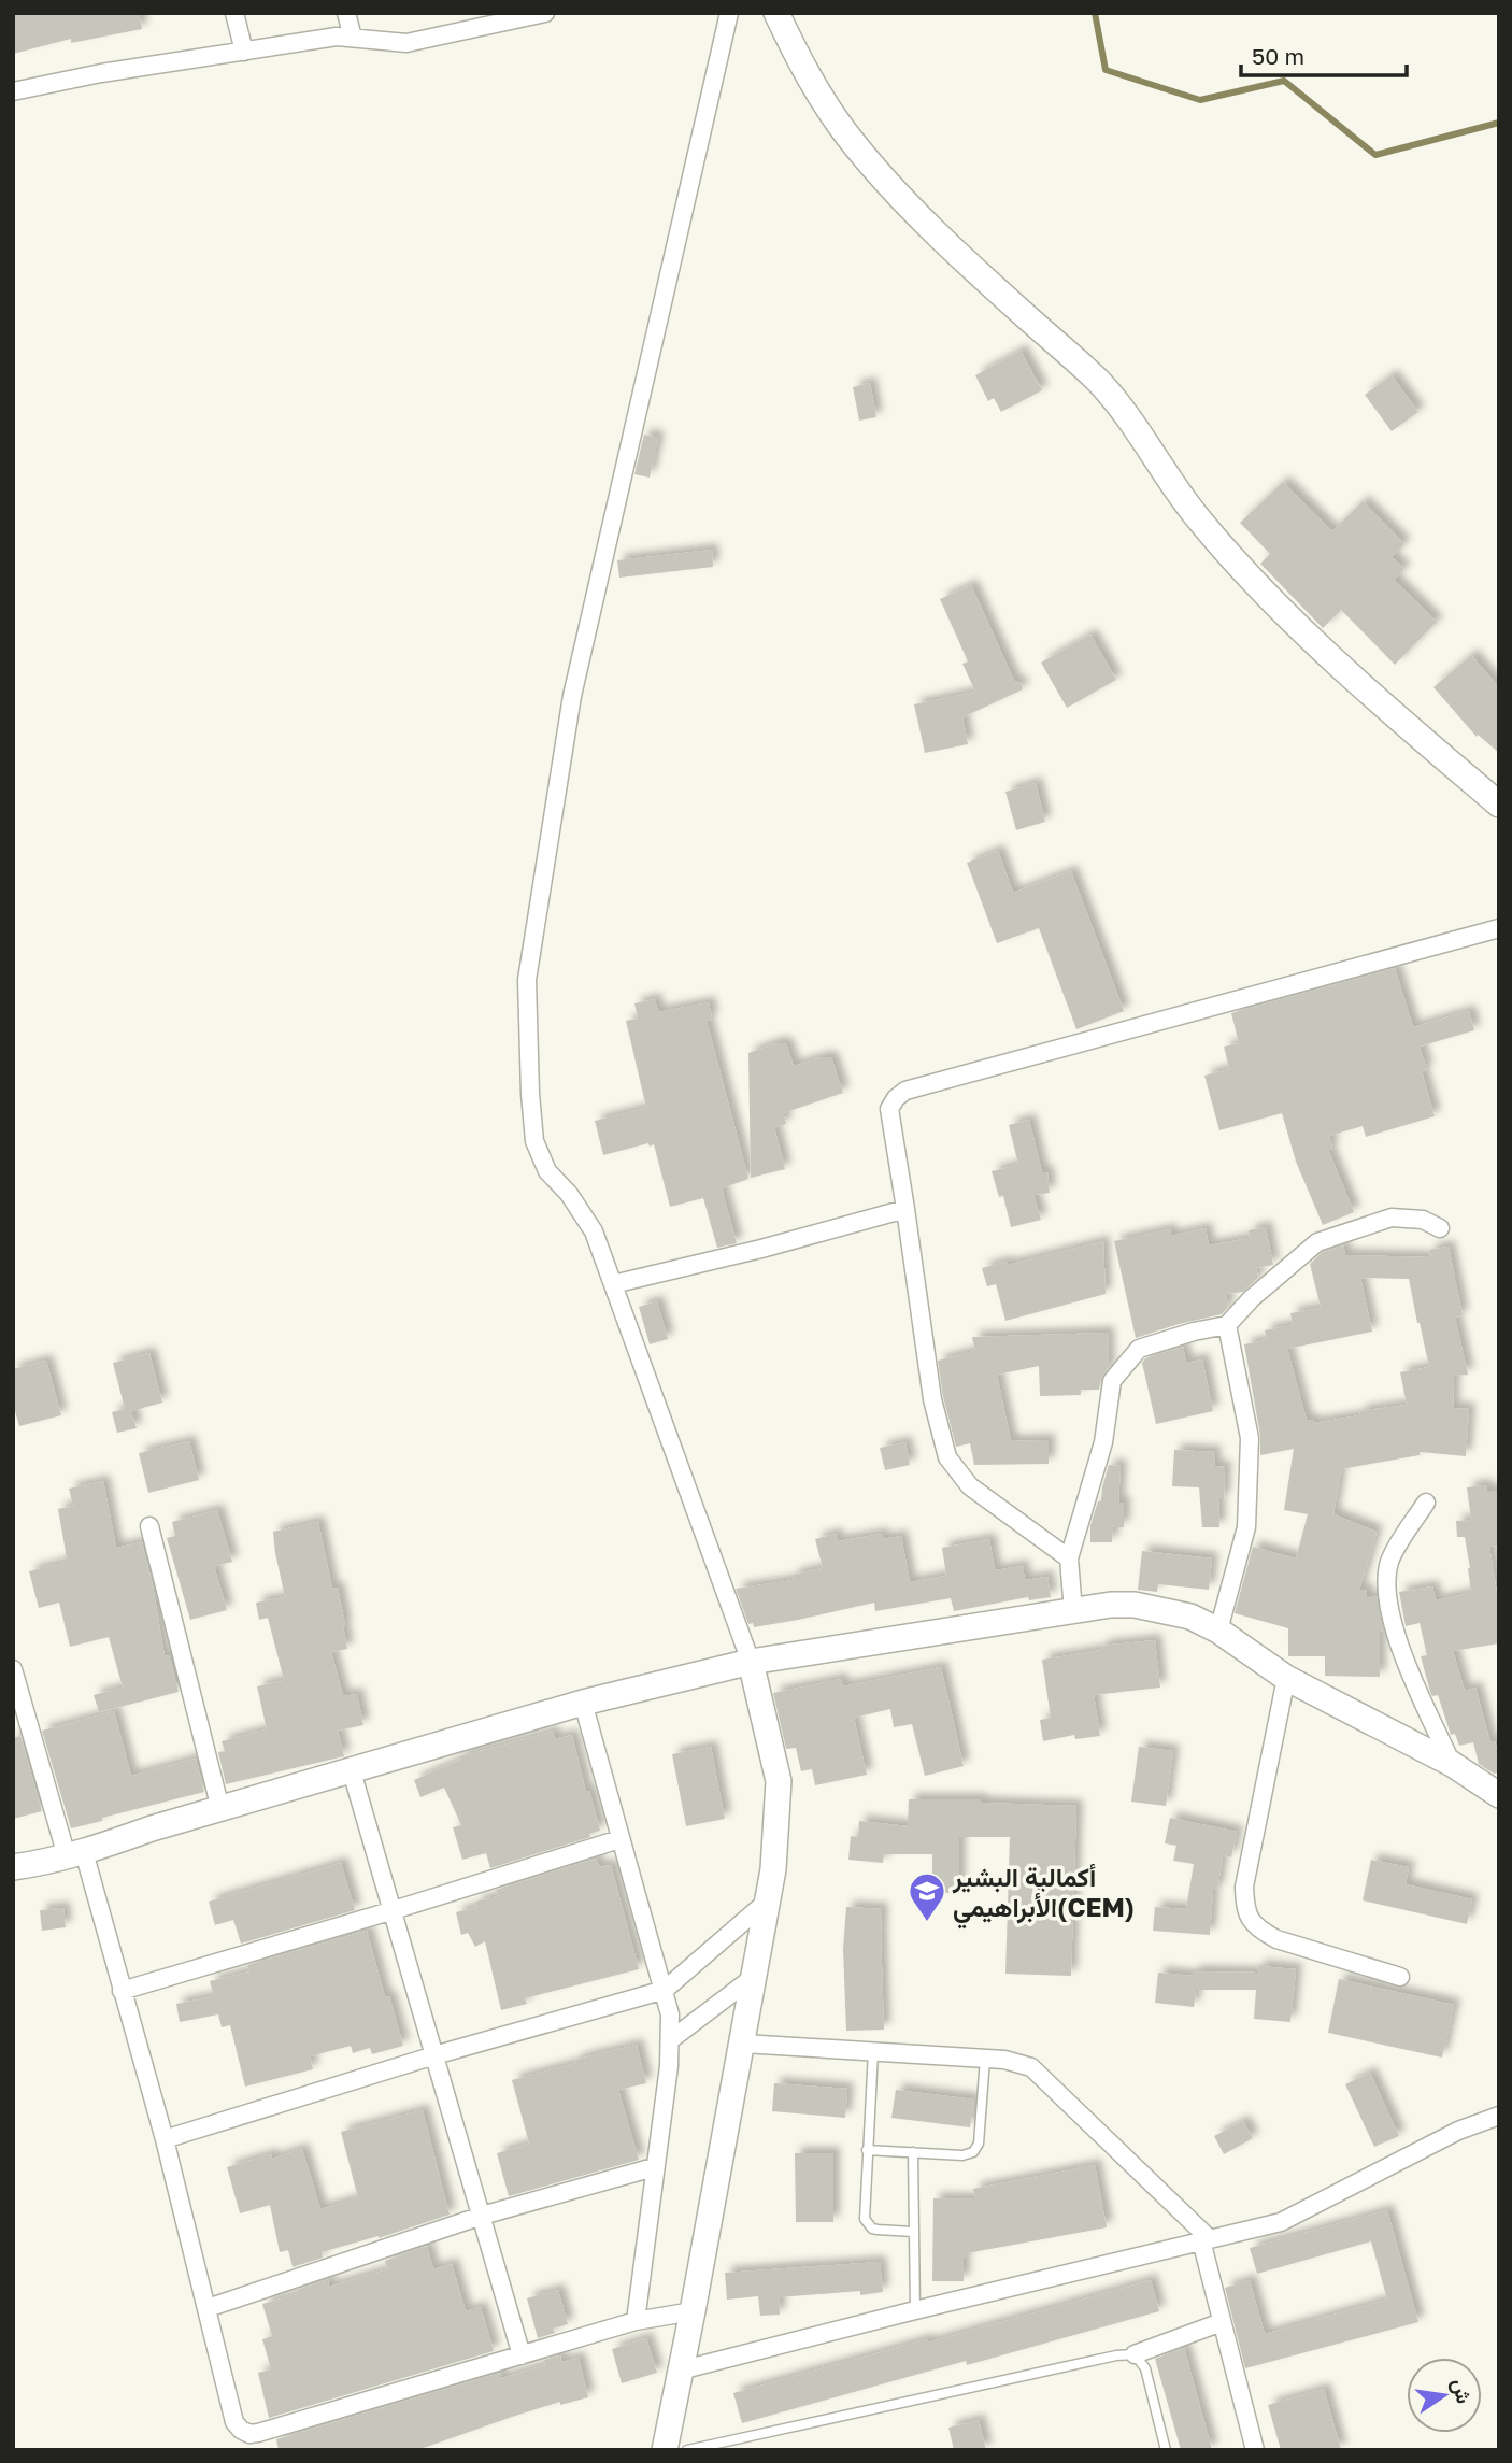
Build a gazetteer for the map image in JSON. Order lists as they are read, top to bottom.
{
  "places": {
    "school or university": ["أكمالية البشير الأبراهيمي(CEM)"]
  },
  "scale_bar": "50 m",
  "north": "right"
}
